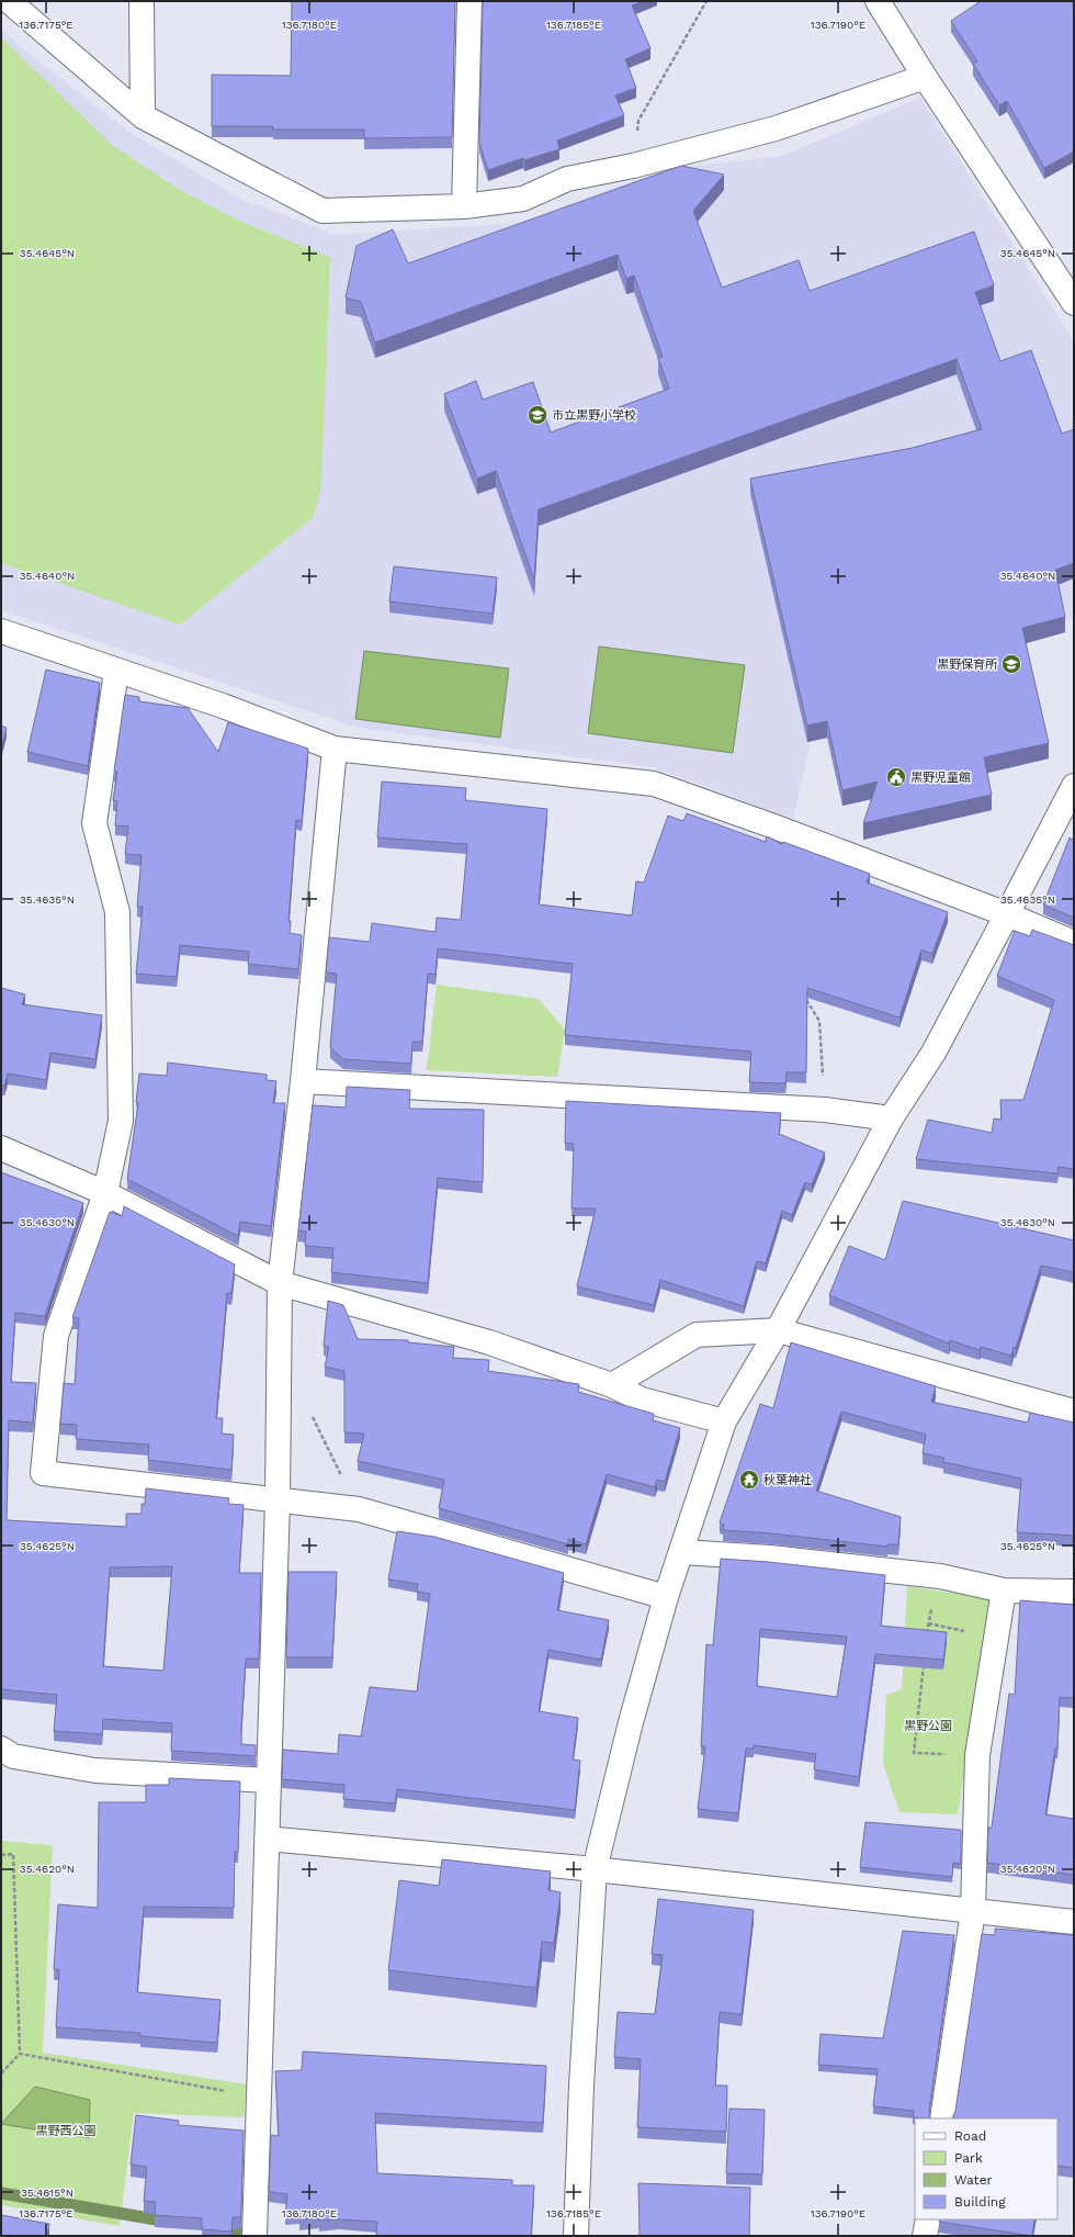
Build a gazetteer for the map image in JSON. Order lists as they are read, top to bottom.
{
  "parks": ["黒野公園", "黒野西公園"],
  "places": {
    "school or university": ["市立黒野小学校", "黒野保育所"],
    "public building": ["黒野児童館"],
    "temple": ["秋葉神社"]
  },
  "legend": [
    "Road",
    "Park",
    "Water",
    "Building"
  ],
  "coordinates": [
    "136.7175°E",
    "136.7180°E",
    "136.7185°E",
    "136.7190°E",
    "35.4645°N",
    "35.4640°N",
    "35.4635°N",
    "35.4630°N",
    "35.4625°N",
    "35.4620°N",
    "35.4615°N"
  ]
}
